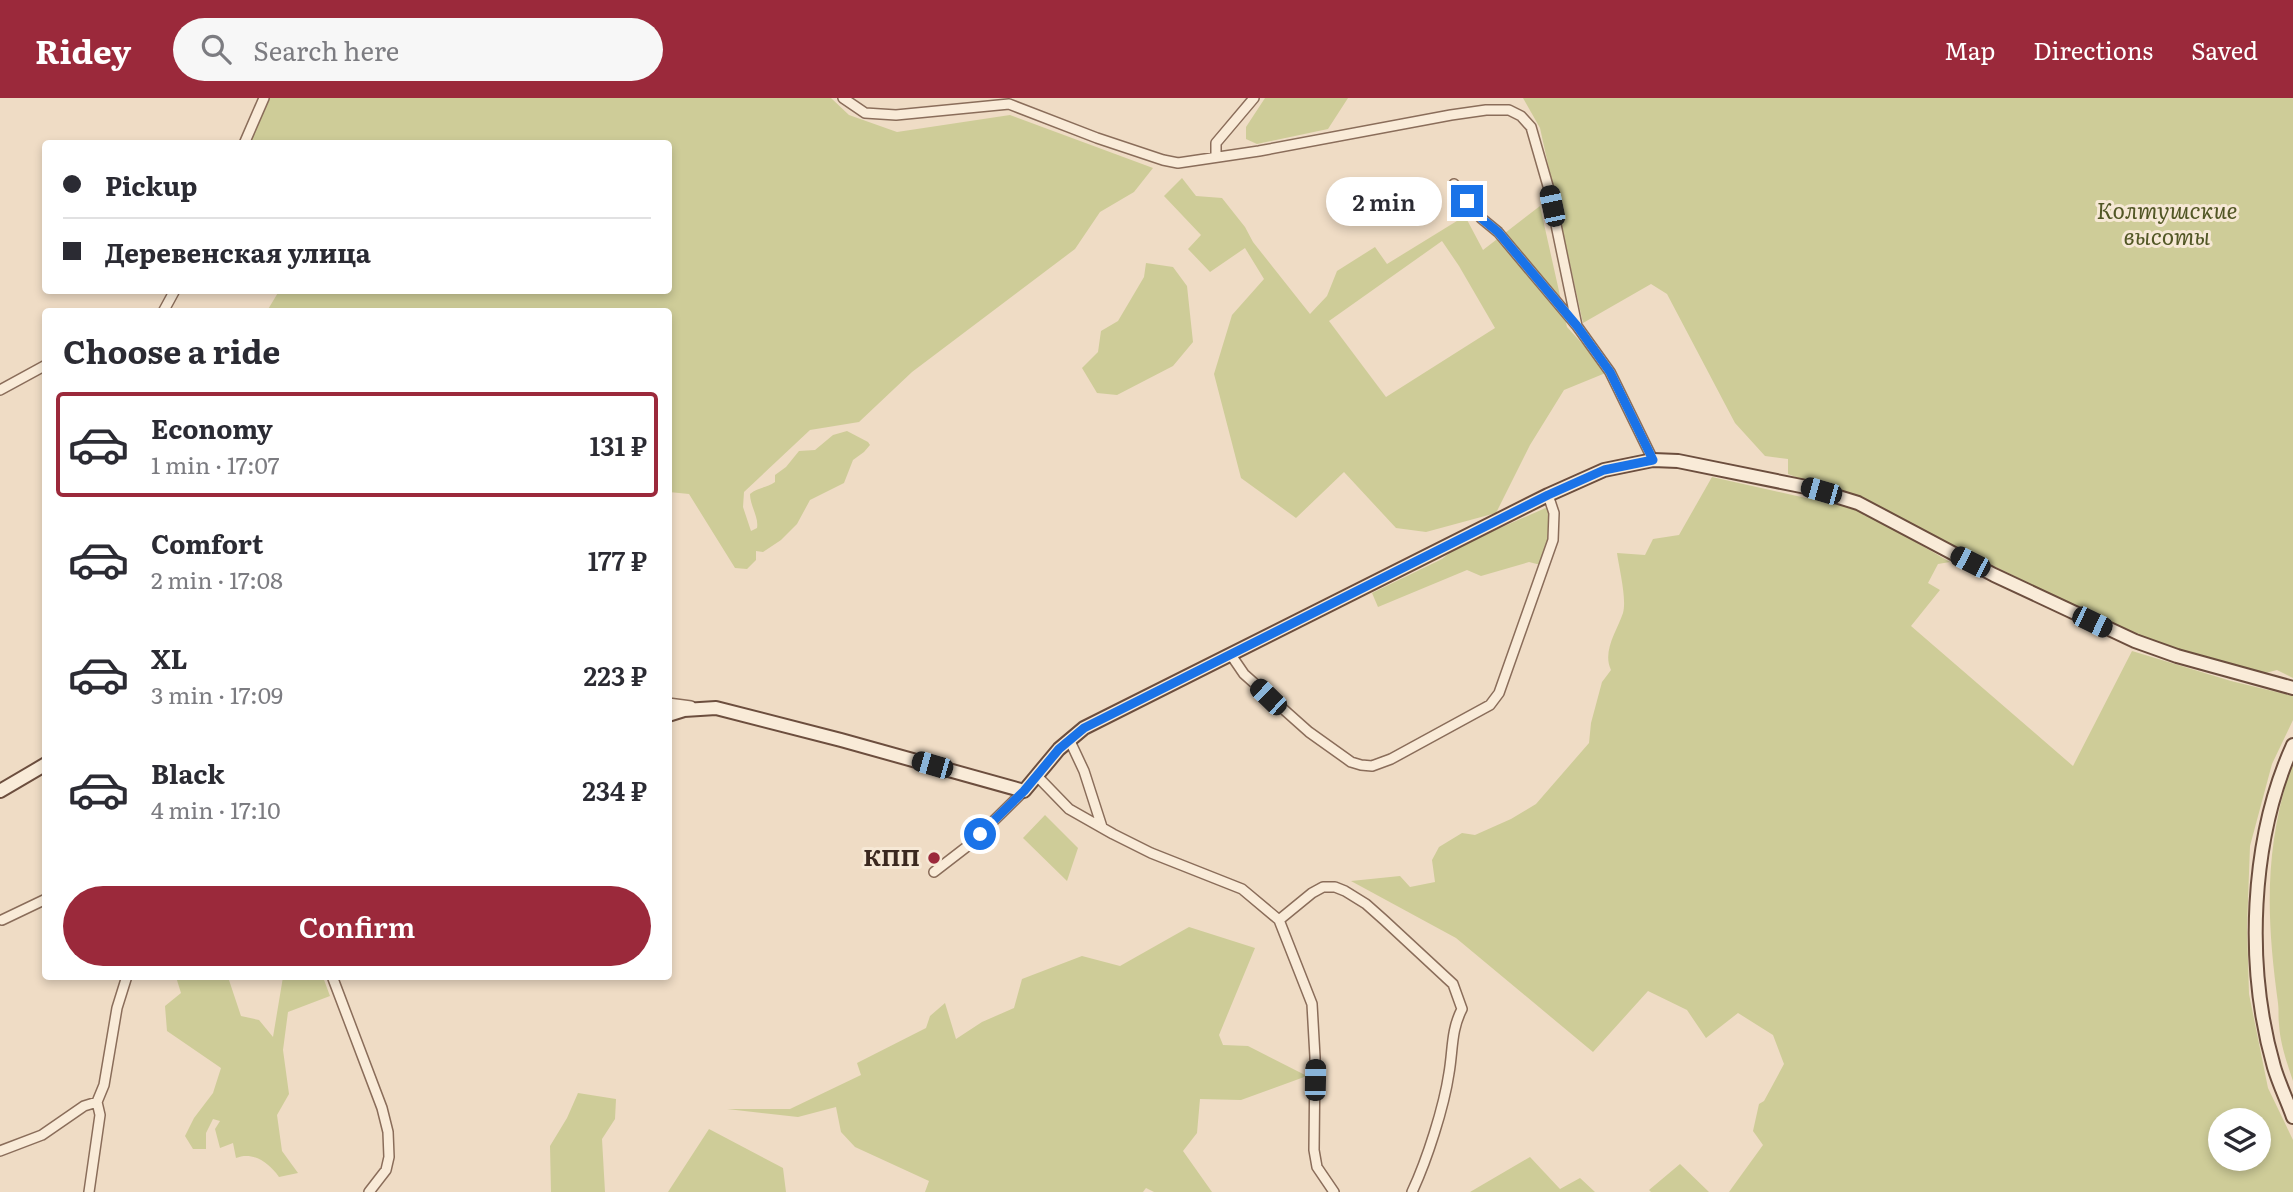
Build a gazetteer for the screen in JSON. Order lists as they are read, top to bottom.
{
  "parks": ["Колтушские высоты"],
  "places": ["КПП"],
  "page": {
    "header": "Ridey",
    "search": "Search here",
    "nav": ["Map", "Directions", "Saved"],
    "banner": ["Pickup", "Деревенская улица"],
    "bubble": "2 min",
    "heading": "Choose a ride",
    "list": [
      {
        "name": "Economy",
        "note": "1 min · 17:07",
        "value": "131 ₽"
      },
      {
        "name": "Comfort",
        "note": "2 min · 17:08",
        "value": "177 ₽"
      },
      {
        "name": "XL",
        "note": "3 min · 17:09",
        "value": "223 ₽"
      },
      {
        "name": "Black",
        "note": "4 min · 17:10",
        "value": "234 ₽"
      }
    ],
    "buttons": "Confirm"
  }
}
